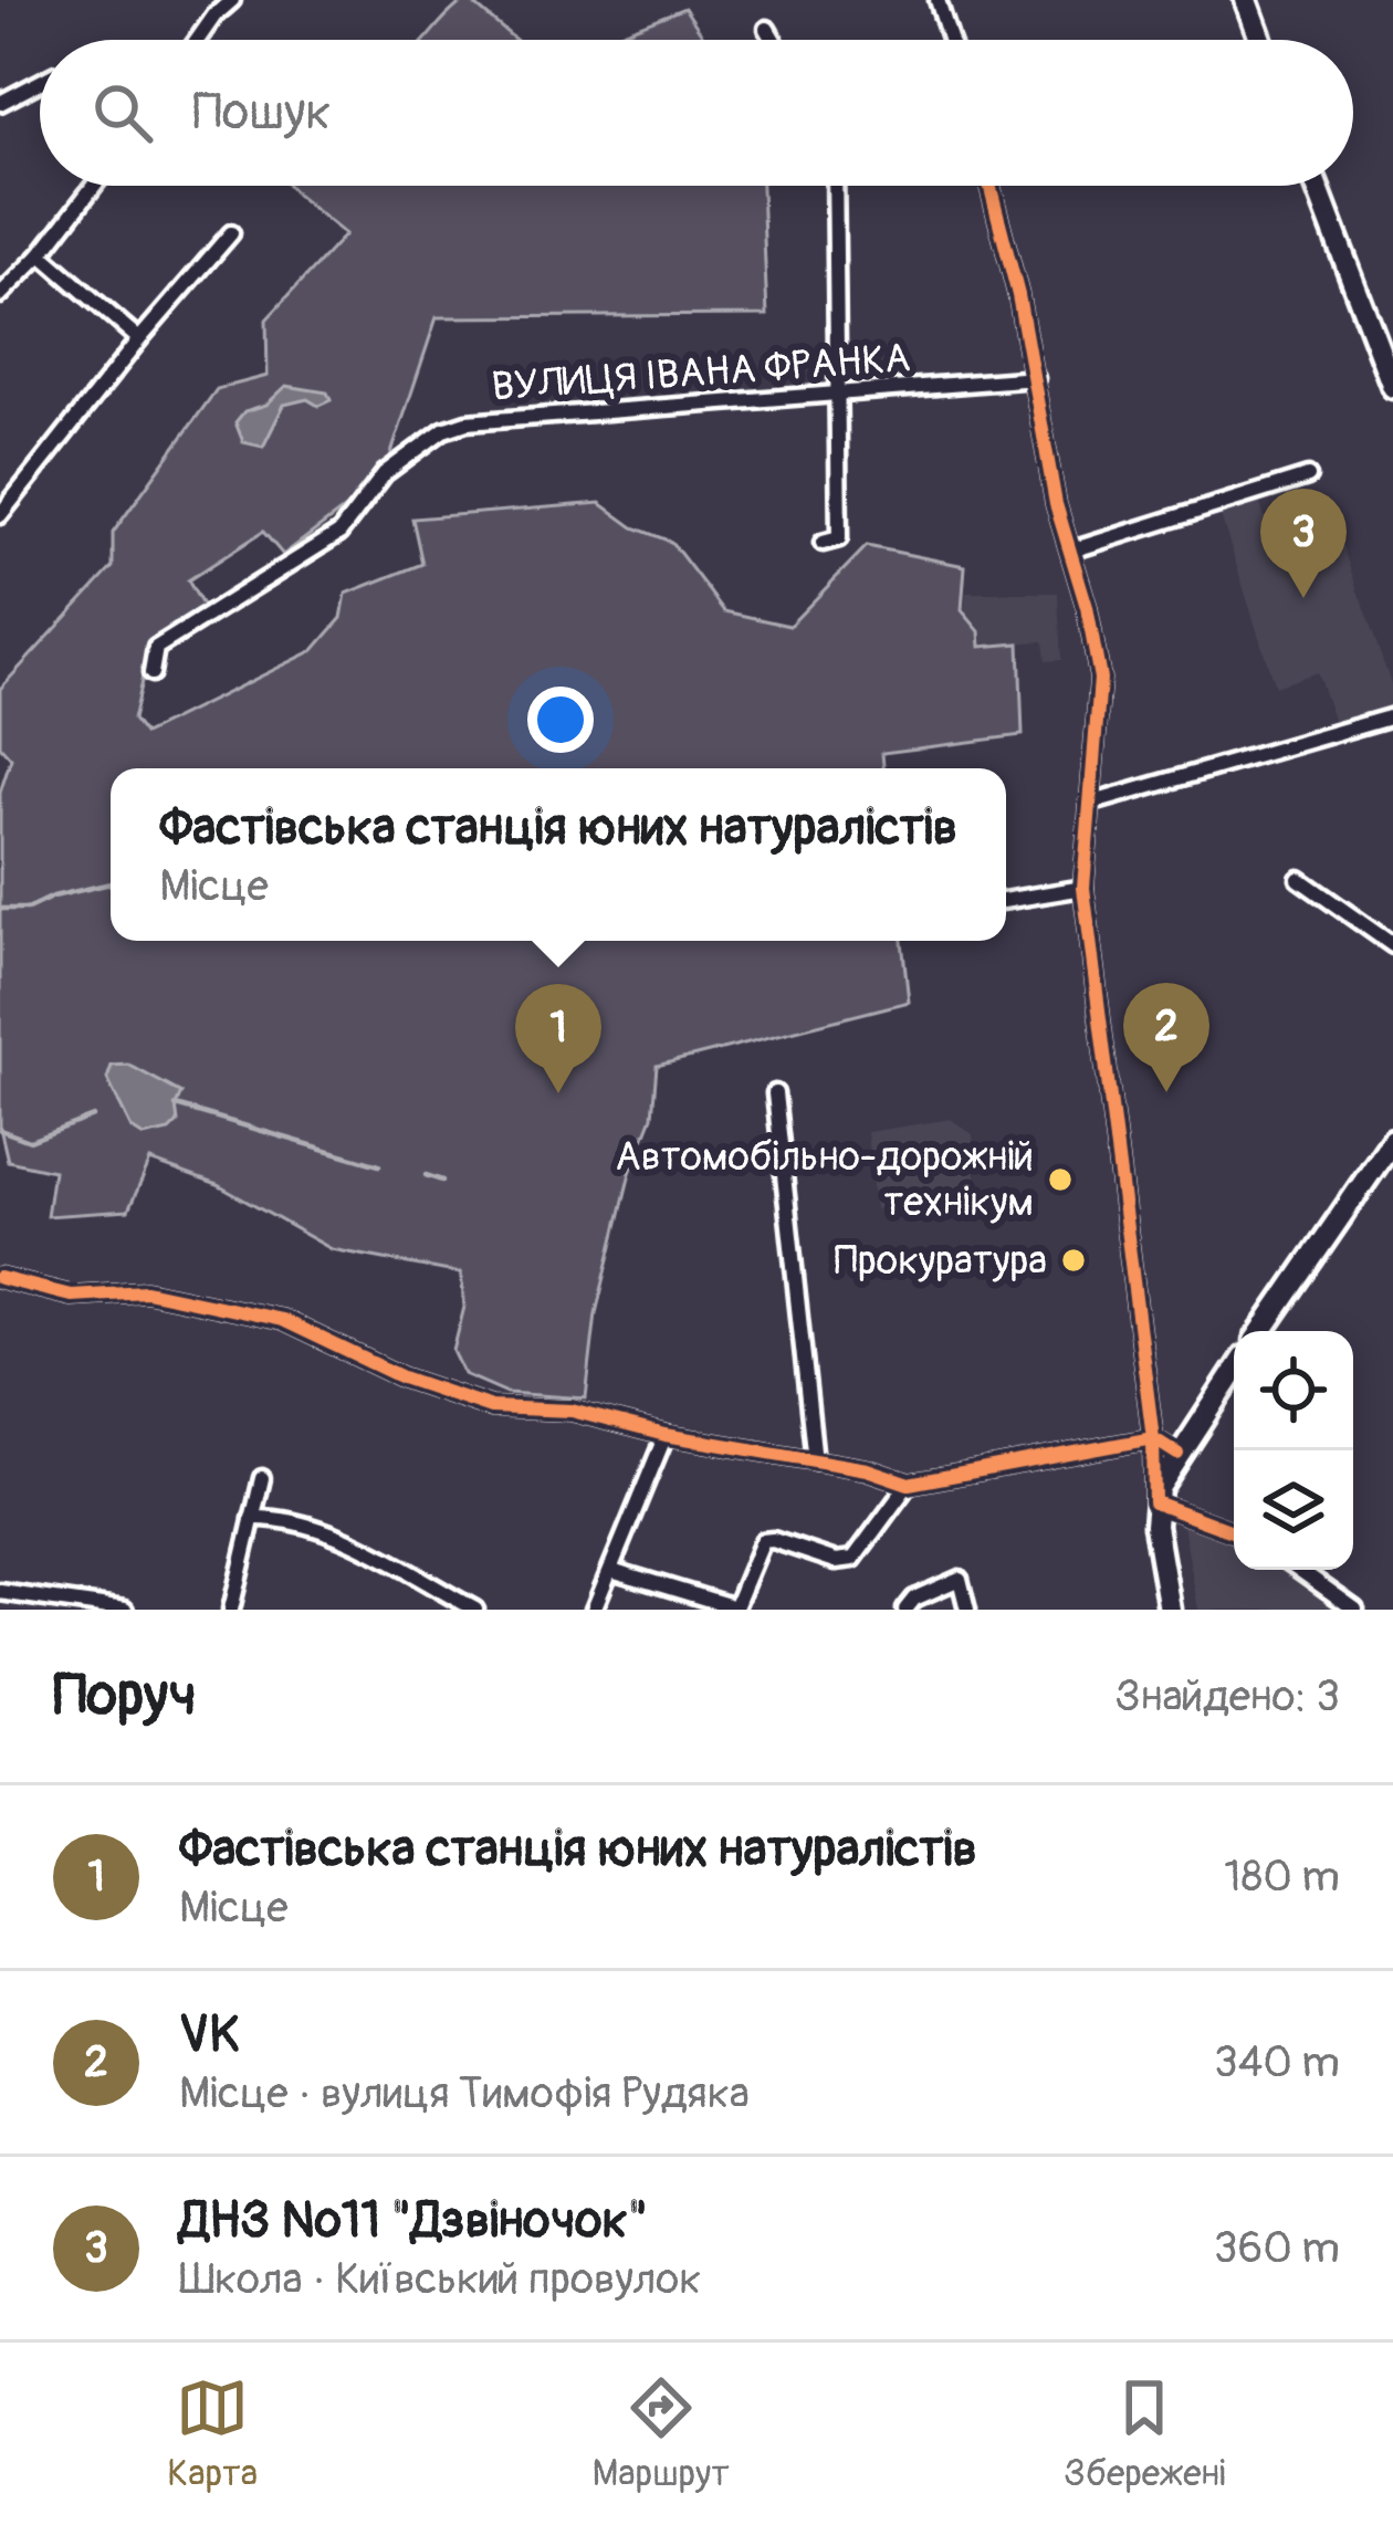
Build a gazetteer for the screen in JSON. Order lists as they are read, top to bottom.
{
  "streets": {
    "street": ["ВУЛИЦЯ ІВАНА ФРАНКА"]
  },
  "places": ["Автомобільно-дорожній технікум", "Прокуратура"],
  "page": {
    "search": "Пошук",
    "pins": ["3", "2", "1"],
    "popup": ["Фастівська станція юних натуралістів", "Місце"],
    "heading": ["Поруч", "Знайдено: 3"],
    "list": [
      {
        "mark": "1",
        "name": "Фастівська станція юних натуралістів",
        "note": "Місце",
        "value": "180 m"
      },
      {
        "mark": "2",
        "name": "VK",
        "note": "Місце · вулиця Тимофія Рудяка",
        "value": "340 m"
      },
      {
        "mark": "3",
        "name": "ДНЗ №11 \"Дзвіночок\"",
        "note": "Школа · Київський провулок",
        "value": "360 m"
      }
    ],
    "nav": ["Карта", "Маршрут", "Збережені"]
  }
}
